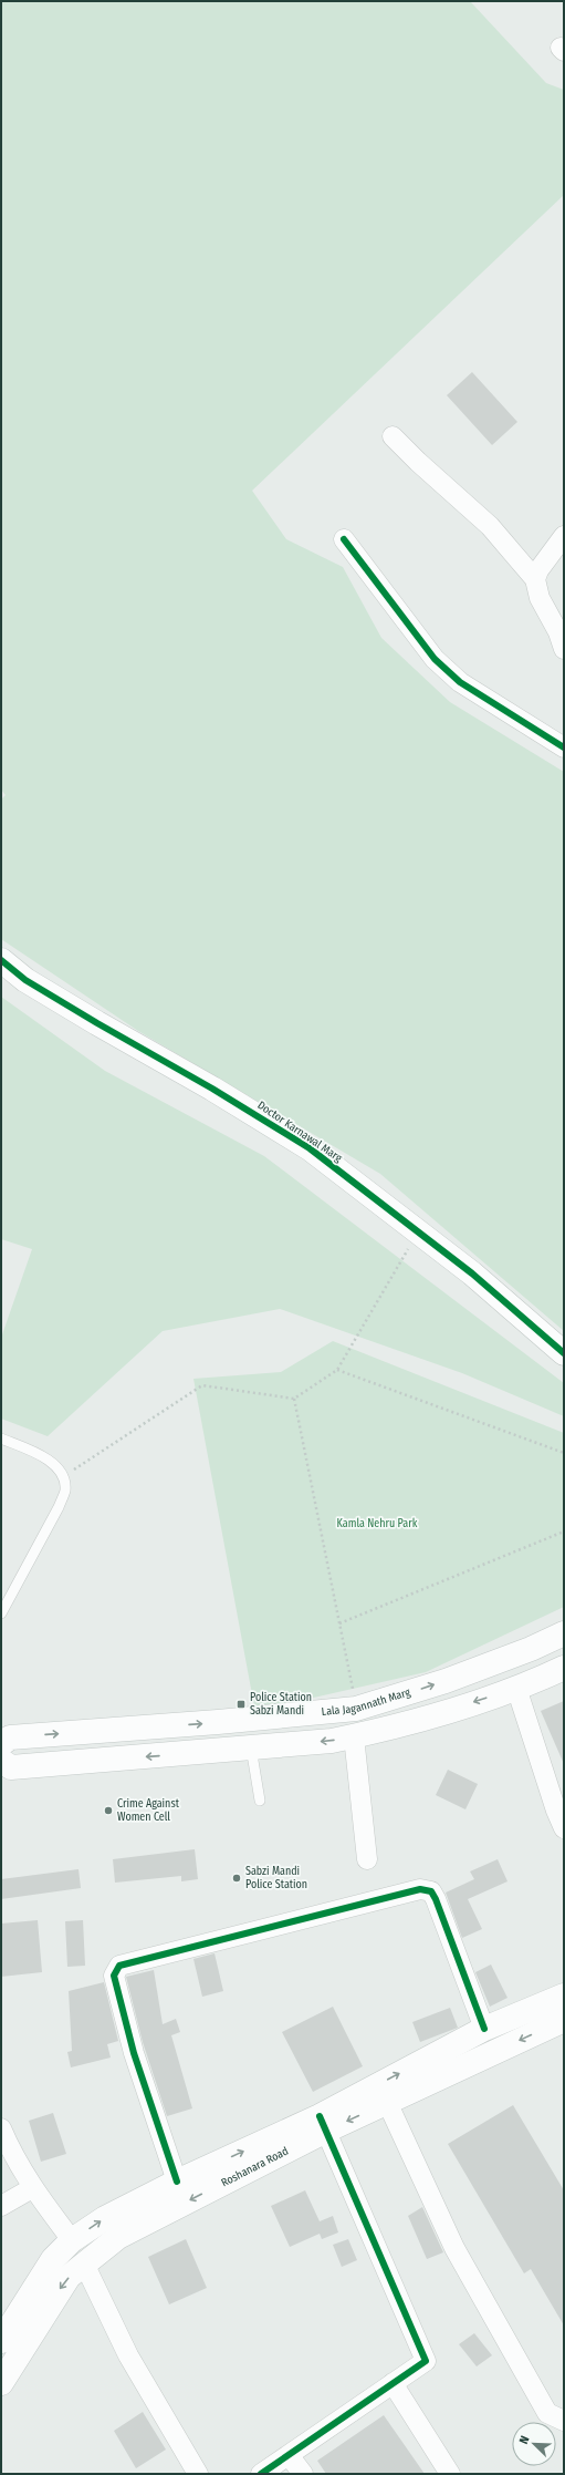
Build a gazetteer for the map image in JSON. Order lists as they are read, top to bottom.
{
  "streets": {
    "street": ["Doctor Karnawal Marg", "Lala Jagannath Marg", "Roshanara Road"]
  },
  "parks": ["Kamla Nehru Park"],
  "places": {
    "transit": ["Police Station Sabzi Mandi"],
    "other": ["Crime Against Women Cell", "Sabzi Mandi Police Station"]
  },
  "north": "top left"
}
